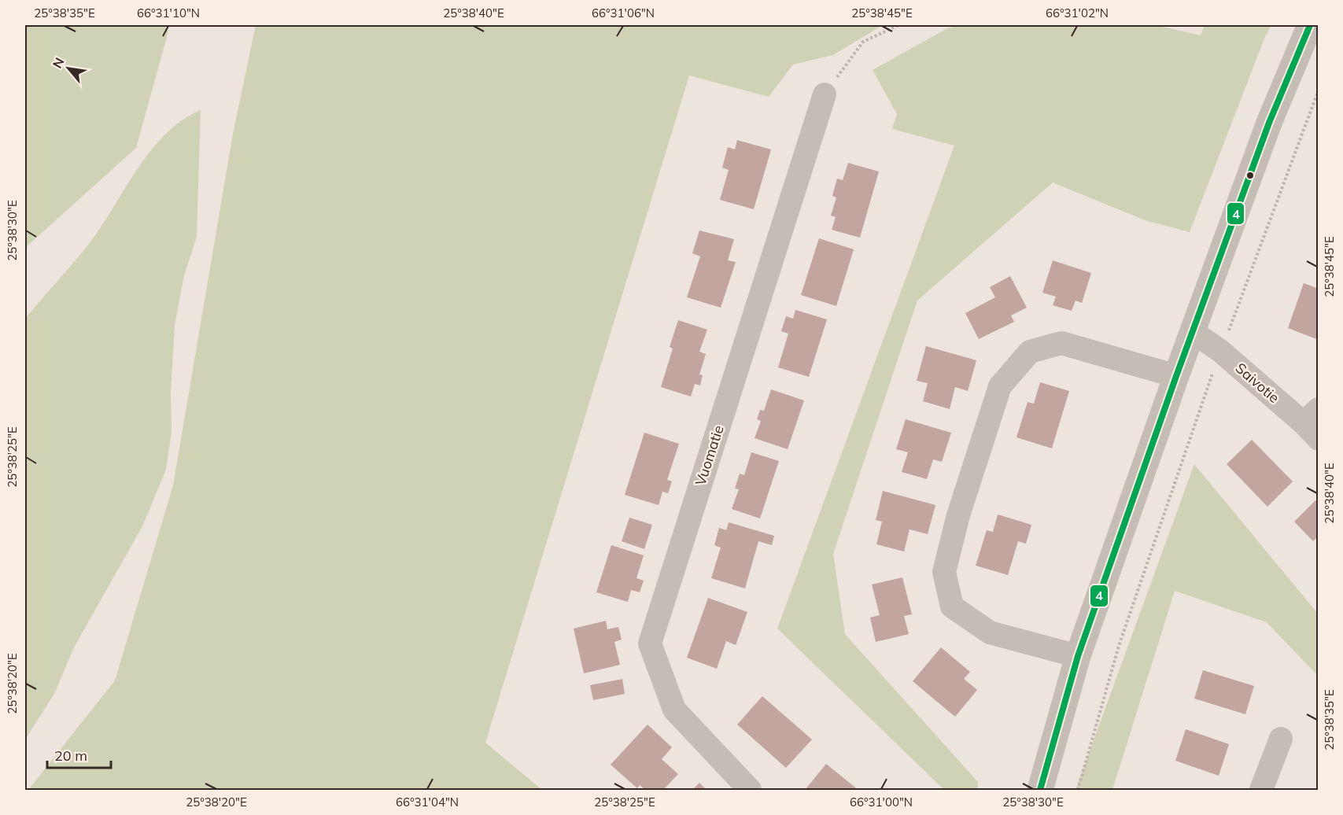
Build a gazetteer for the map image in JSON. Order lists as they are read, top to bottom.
{
  "streets": {
    "street": ["Saivotie", "Vuomatie"]
  },
  "lines": ["transit line 4"],
  "scale_bar": "20 m",
  "north": "top left",
  "coordinates": [
    "25°38'35\"E",
    "66°31'10\"N",
    "25°38'40\"E",
    "66°31'06\"N",
    "25°38'45\"E",
    "66°31'02\"N",
    "25°38'30\"E",
    "25°38'25\"E",
    "25°38'20\"E",
    "66°31'04\"N",
    "66°31'00\"N"
  ]
}
